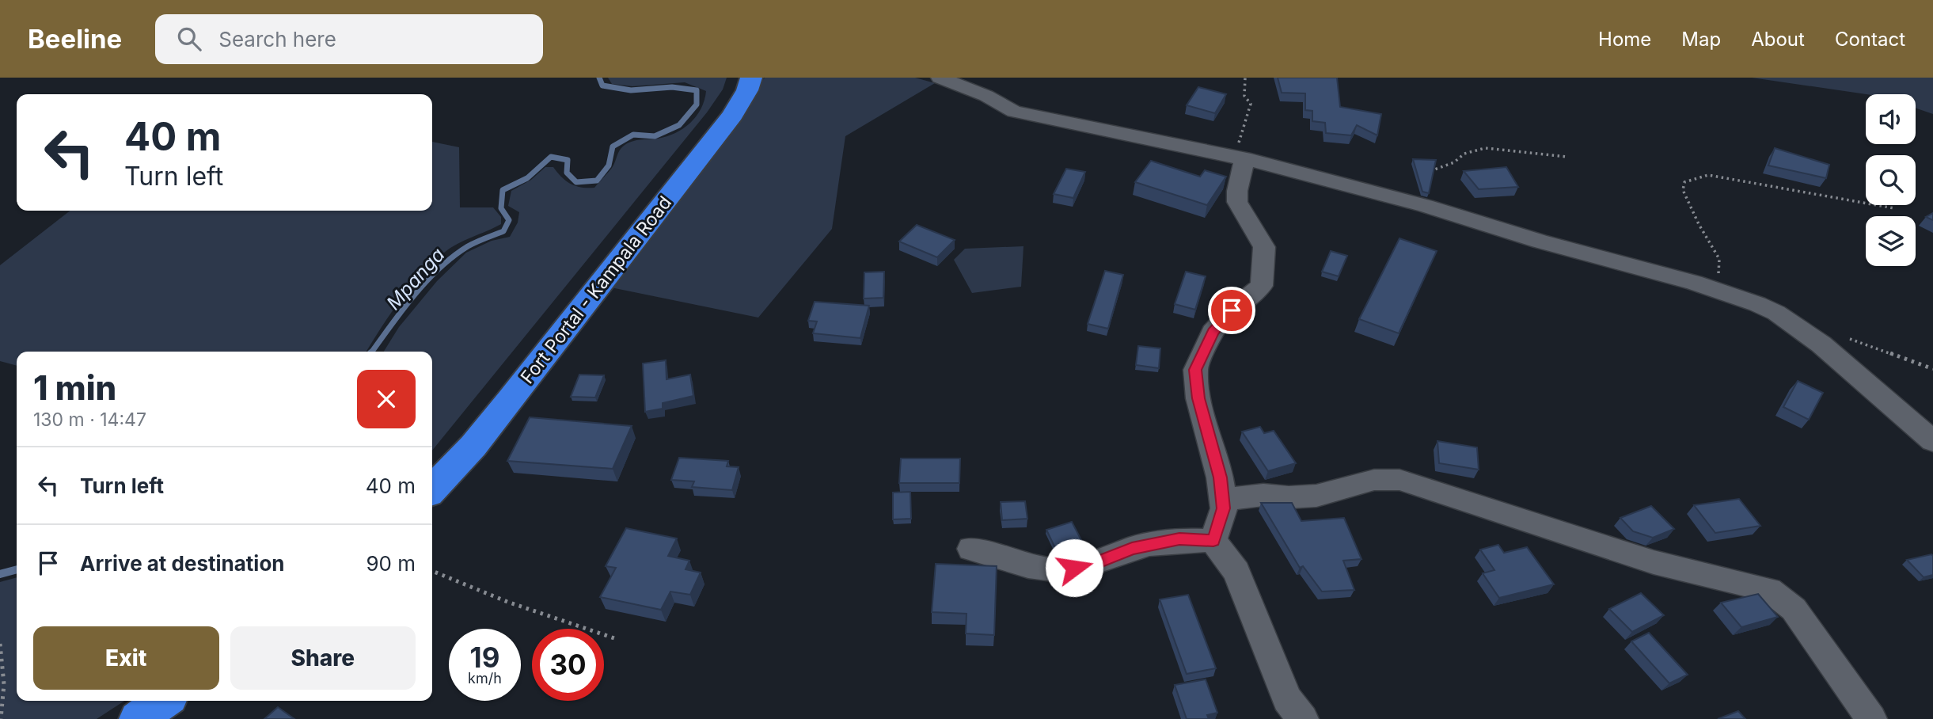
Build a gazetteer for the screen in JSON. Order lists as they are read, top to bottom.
{
  "streets": {
    "highway": ["Fort Portal - Kampala Road"]
  },
  "water": ["Mpanga"],
  "page": {
    "header": "Beeline",
    "search": "Search here",
    "nav": [
      "Home",
      "Map",
      "About",
      "Contact"
    ],
    "turn": ["40 m", "Turn left"],
    "heading": ["1 min", "130 m · 14:47"],
    "list": [
      {
        "name": "Turn left",
        "value": "40 m"
      },
      {
        "name": "Arrive at destination",
        "value": "90 m"
      }
    ],
    "buttons": ["Exit", "Share"],
    "speed": "19 km/h",
    "limit": "30"
  }
}
